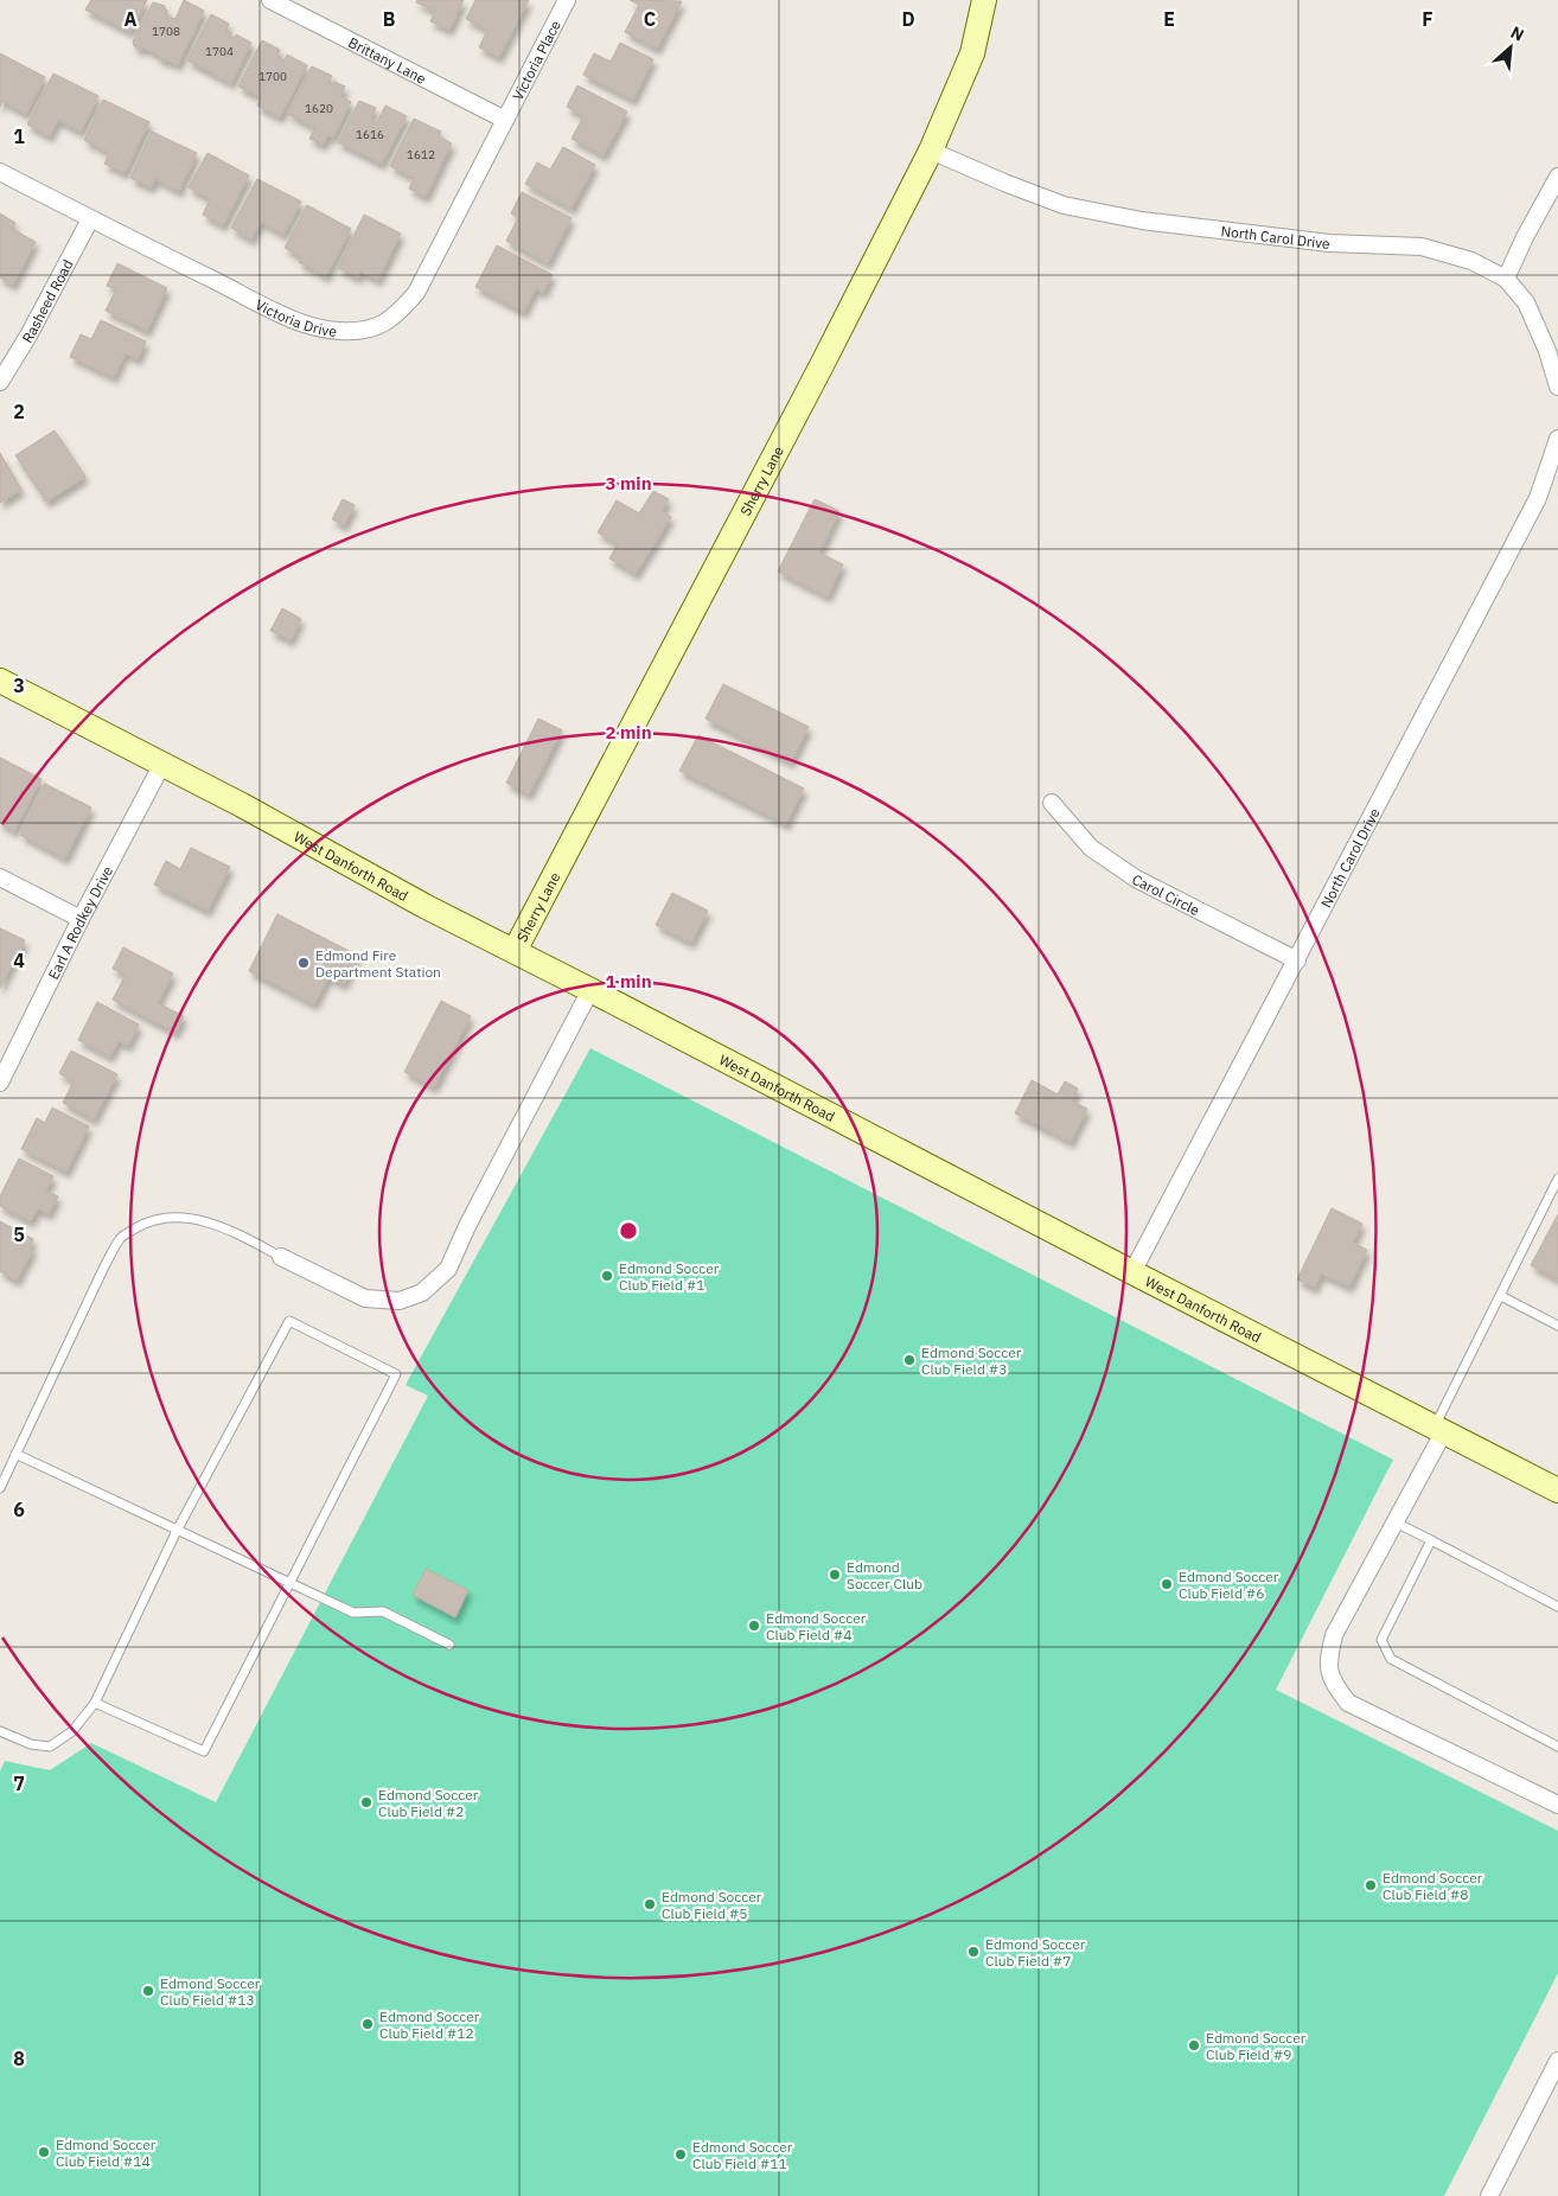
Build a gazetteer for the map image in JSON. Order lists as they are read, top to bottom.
{
  "streets": {
    "main road": ["Sherry Lane", "West Danforth Road"],
    "street": [
      "Brittany Lane",
      "Victoria Place",
      "North Carol Drive",
      "Rasheed Road",
      "Victoria Drive",
      "Carol Circle",
      "Earl A Rodkey Drive"
    ]
  },
  "crossings": [
    ["Brittany Lane", "Victoria Place"],
    ["Brittany Lane", "Victoria Drive"],
    ["Victoria Place", "Victoria Drive"],
    ["North Carol Drive", "Sherry Lane"],
    ["North Carol Drive", "West Danforth Road"],
    ["North Carol Drive", "Carol Circle"],
    ["Rasheed Road", "Victoria Drive"],
    ["Sherry Lane", "West Danforth Road"],
    ["West Danforth Road", "Earl A Rodkey Drive"]
  ],
  "places": [
    "Edmond Fire Department Station",
    "Edmond Soccer Club Field #1",
    "Edmond Soccer Club Field #3",
    "Edmond Soccer Club",
    "Edmond Soccer Club Field #6",
    "Edmond Soccer Club Field #4",
    "Edmond Soccer Club Field #2",
    "Edmond Soccer Club Field #8",
    "Edmond Soccer Club Field #5",
    "Edmond Soccer Club Field #7",
    "Edmond Soccer Club Field #13",
    "Edmond Soccer Club Field #12",
    "Edmond Soccer Club Field #9",
    "Edmond Soccer Club Field #14",
    "Edmond Soccer Club Field #11"
  ],
  "house_numbers": [
    "1708",
    "1704",
    "1700",
    "1620",
    "1616",
    "1612"
  ],
  "north": "top right",
  "grid": {
    "columns": [
      "A",
      "B",
      "C",
      "D",
      "E",
      "F"
    ],
    "rows": [
      "1",
      "2",
      "3",
      "4",
      "5",
      "6",
      "7",
      "8"
    ]
  },
  "rings": ["3 min", "2 min", "1 min"]
}
